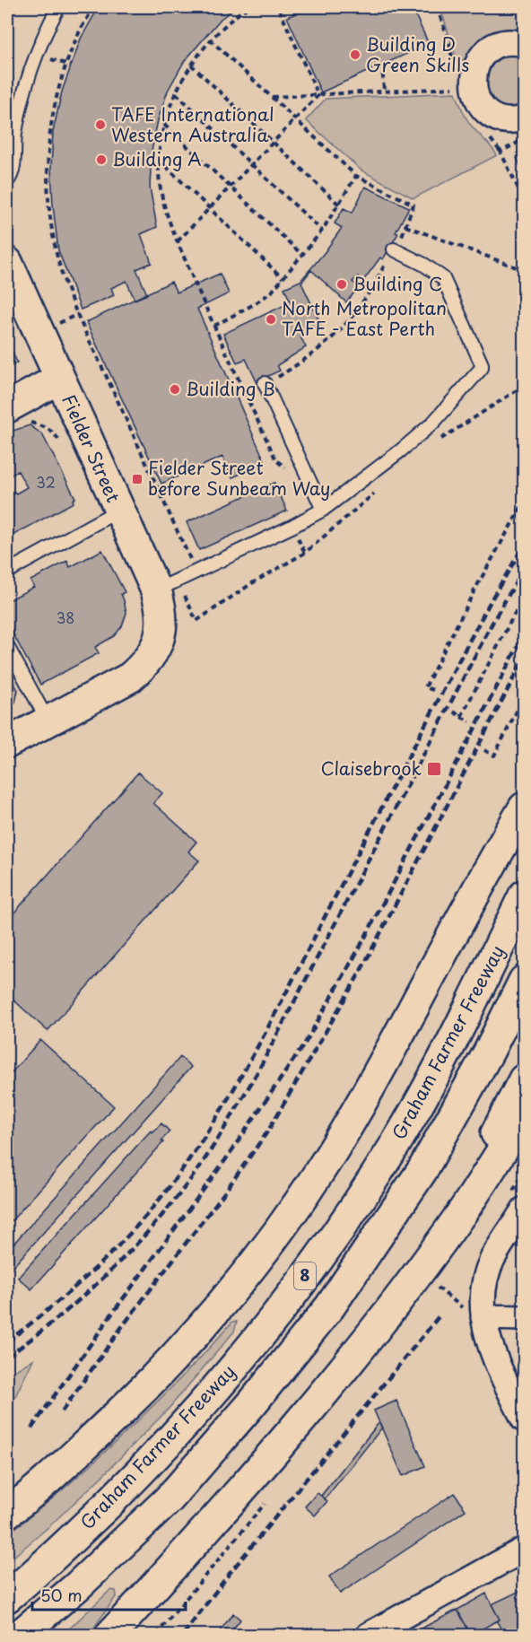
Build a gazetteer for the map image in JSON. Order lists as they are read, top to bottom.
{
  "streets": {
    "main road": ["Fielder Street", "Graham Farmer Freeway", "8"]
  },
  "places": {
    "other": [
      "Building D Green Skills",
      "TAFE International Western Australia",
      "Building A",
      "Building C",
      "North Metropolitan TAFE - East Perth",
      "Building B"
    ],
    "transit": ["Fielder Street before Sunbeam Way", "Claisebrook"]
  },
  "house_numbers": ["32", "38"],
  "scale_bar": "50 m"
}
